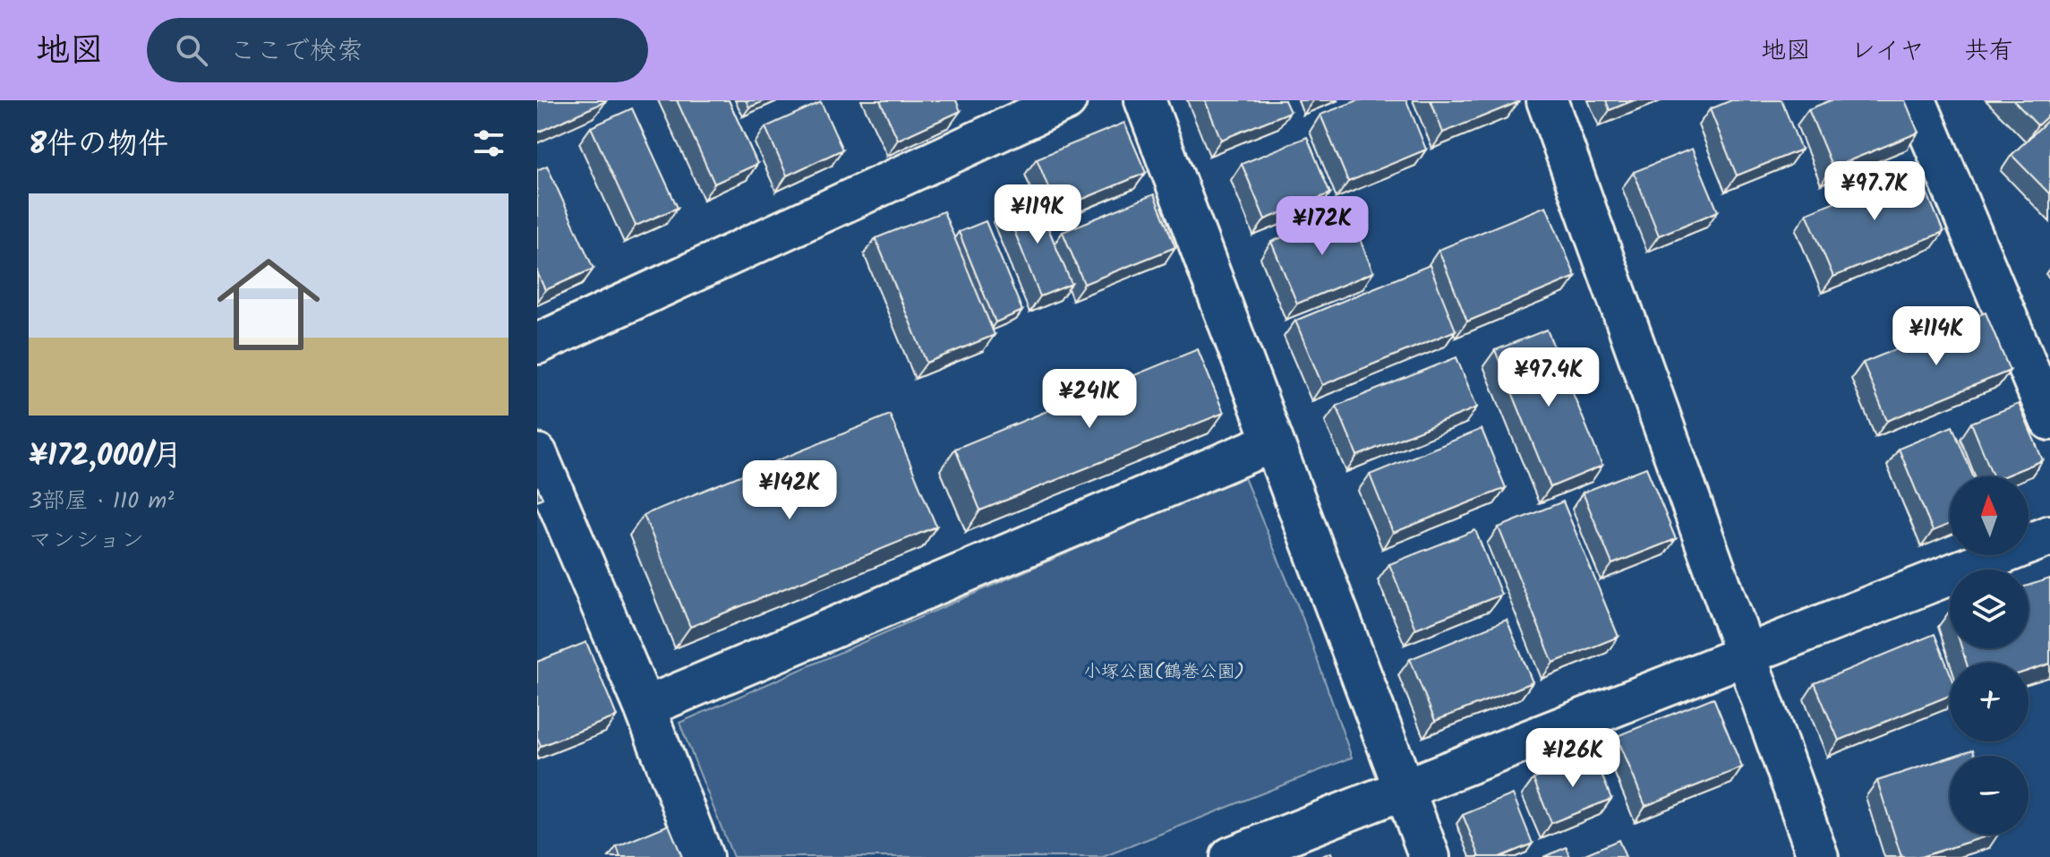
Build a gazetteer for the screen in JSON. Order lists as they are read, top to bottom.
{
  "parks": ["小塚公園(鶴巻公園)"],
  "north": "top",
  "page": {
    "header": "地図",
    "search": "ここで検索",
    "nav": ["地図", "レイヤ", "共有"],
    "heading": "8件の物件",
    "price": [
      "¥97.7K",
      "¥119K",
      "¥172K",
      "¥114K",
      "¥97.4K",
      "¥241K",
      "¥142K",
      "¥126K"
    ],
    "list": [
      {
        "name": "¥172,000/月",
        "note": "3部屋 · 110 m² · マンション"
      }
    ],
    "map_buttons": ["+", "−"]
  }
}
